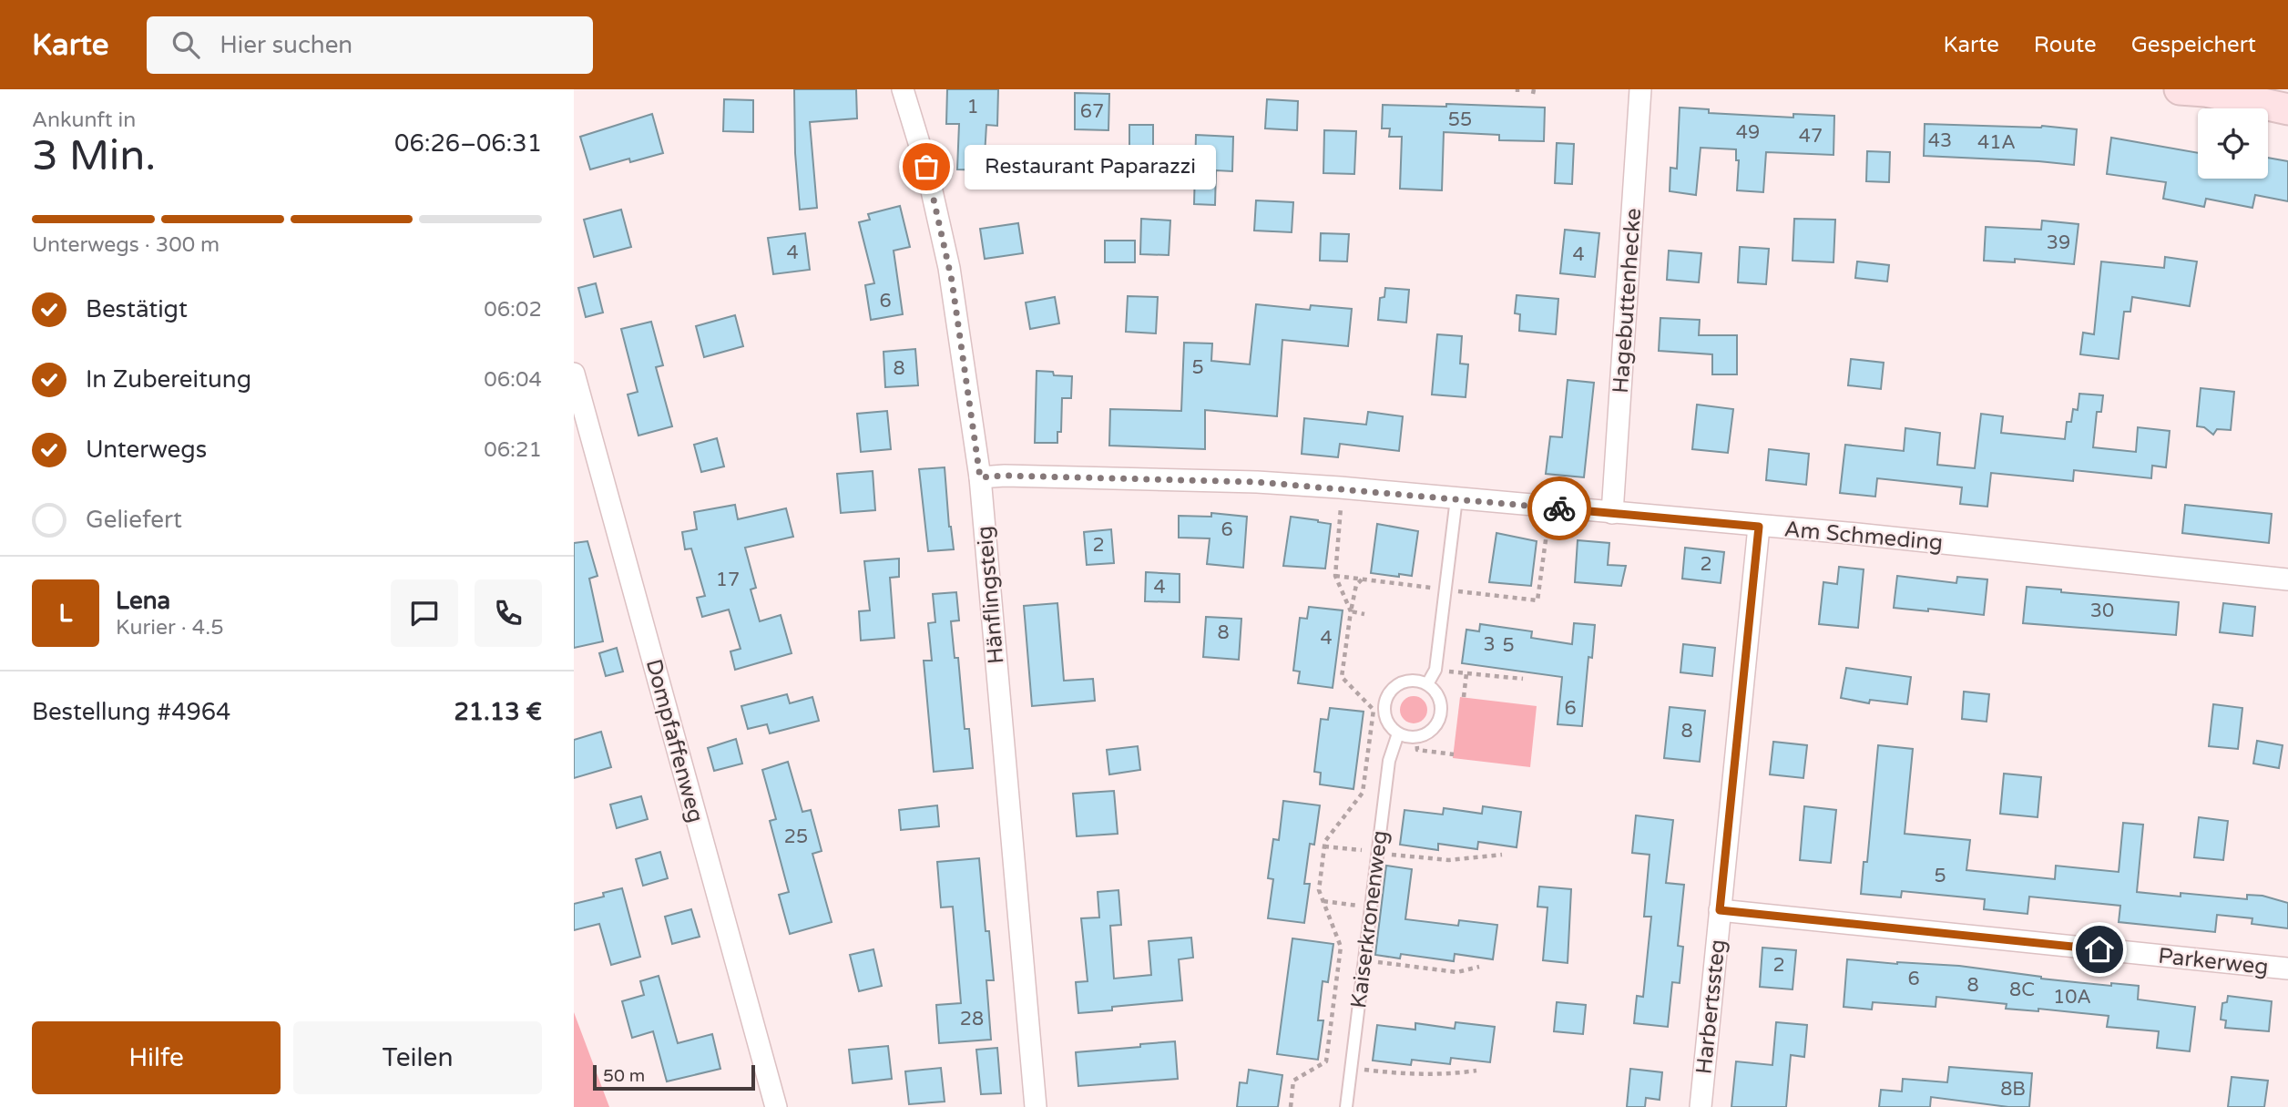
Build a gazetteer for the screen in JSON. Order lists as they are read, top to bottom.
{
  "streets": {
    "street": [
      "Hagebuttenhecke",
      "Am Schmeding",
      "Hänflingsteig",
      "Dompfaffenweg",
      "Parkerweg",
      "Harbertssteg"
    ],
    "lane": ["Kaiserkronenweg"]
  },
  "crossings": [
    ["Hagebuttenhecke", "Am Schmeding"],
    ["Am Schmeding", "Hänflingsteig"],
    ["Am Schmeding", "Harbertssteg"],
    ["Parkerweg", "Harbertssteg"]
  ],
  "places": ["Restaurant Paparazzi"],
  "house_numbers": [
    "1",
    "67",
    "55",
    "49",
    "47",
    "43",
    "41A",
    "39",
    "4",
    "4",
    "6",
    "5",
    "8",
    "6",
    "2",
    "2",
    "17",
    "4",
    "30",
    "8",
    "4",
    "3",
    "5",
    "6",
    "8",
    "25",
    "5",
    "2",
    "6",
    "8",
    "8C",
    "10A",
    "28",
    "8B"
  ],
  "scale_bar": "50 m",
  "page": {
    "header": "Karte",
    "search": "Hier suchen",
    "nav": ["Karte", "Route", "Gespeichert"],
    "heading": ["3 Min.", "Ankunft in", "06:26–06:31"],
    "panel": [
      "Lena",
      "Kurier · 4.5",
      "Bestellung #4964",
      "21.13 €"
    ],
    "bubble": "Restaurant Paparazzi",
    "bar": "Unterwegs · 300 m",
    "list": [
      ["Bestätigt", "06:02"],
      ["In Zubereitung", "06:04"],
      ["Unterwegs", "06:21"],
      "Geliefert"
    ],
    "round": "L",
    "buttons": ["Hilfe", "Teilen"],
    "scale": "50 m"
  }
}
